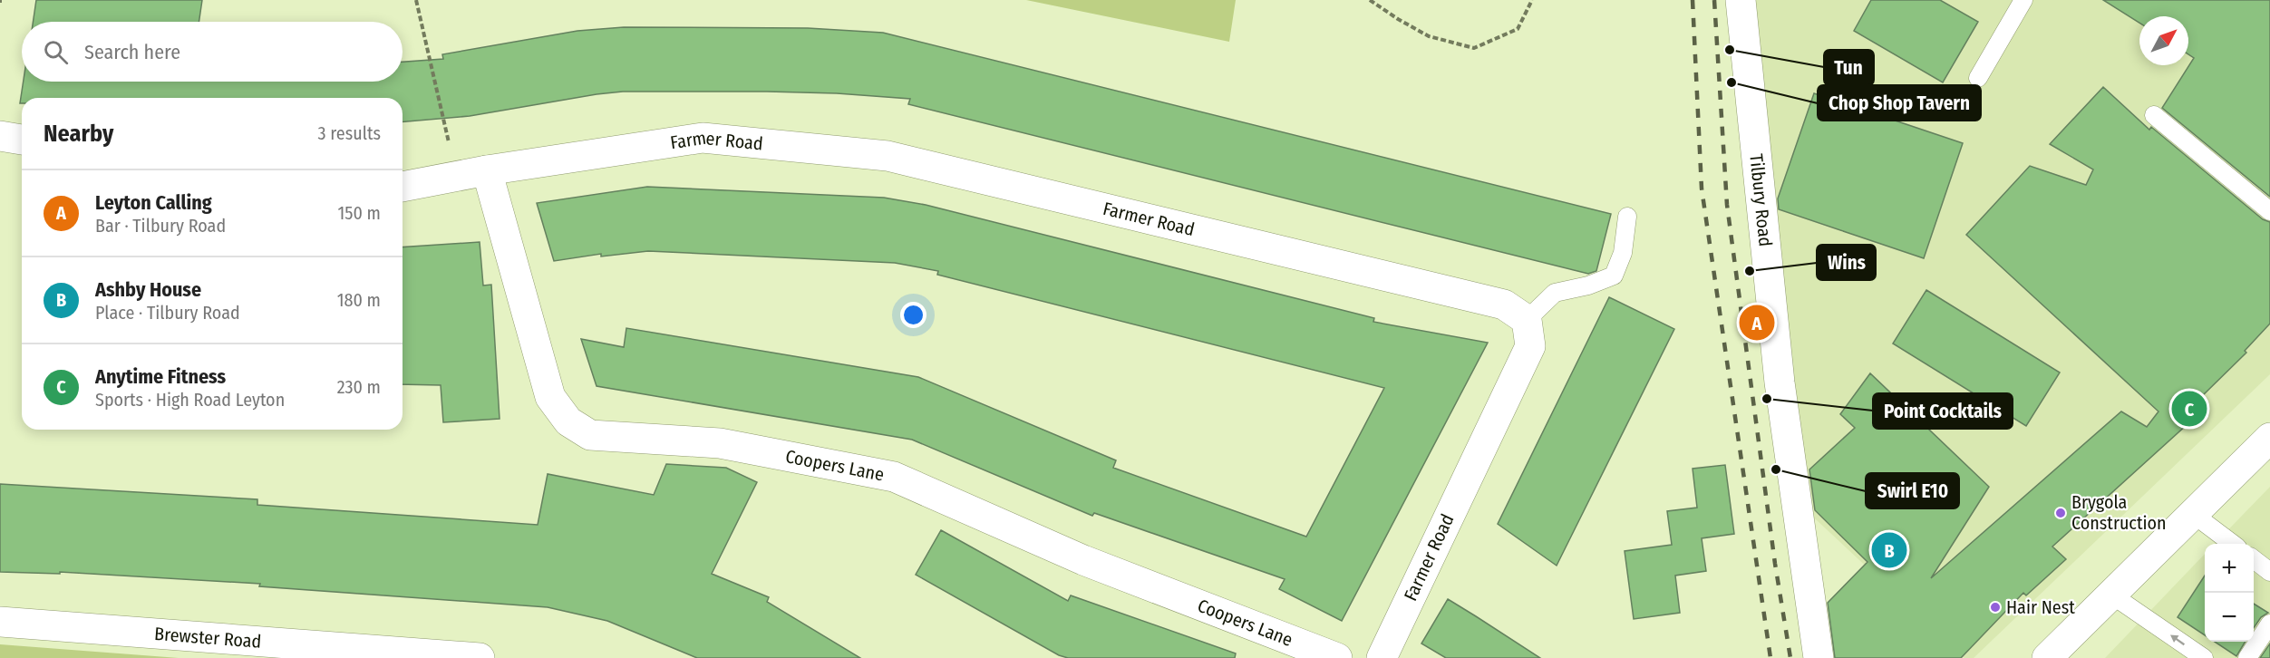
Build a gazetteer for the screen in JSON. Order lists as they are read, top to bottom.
{
  "streets": {
    "street": [
      "Farmer Road",
      "Tilbury Road",
      "Coopers Lane",
      "Brewster Road"
    ]
  },
  "crossings": [
    ["Farmer Road", "Coopers Lane"]
  ],
  "places": [
    "Tun",
    "Chop Shop Tavern",
    "Wins",
    "Point Cocktails",
    "Swirl E10",
    "Brygola Construction",
    "Hair Nest"
  ],
  "north": "top right",
  "page": {
    "search": "Search here",
    "heading": ["Nearby", "3 results"],
    "list": [
      {
        "mark": "A",
        "name": "Leyton Calling",
        "note": "Bar · Tilbury Road",
        "value": "150 m"
      },
      {
        "mark": "B",
        "name": "Ashby House",
        "note": "Place · Tilbury Road",
        "value": "180 m"
      },
      {
        "mark": "C",
        "name": "Anytime Fitness",
        "note": "Sports · High Road Leyton",
        "value": "230 m"
      }
    ],
    "pins": ["A", "C", "B"],
    "map_buttons": ["+", "−"]
  }
}
